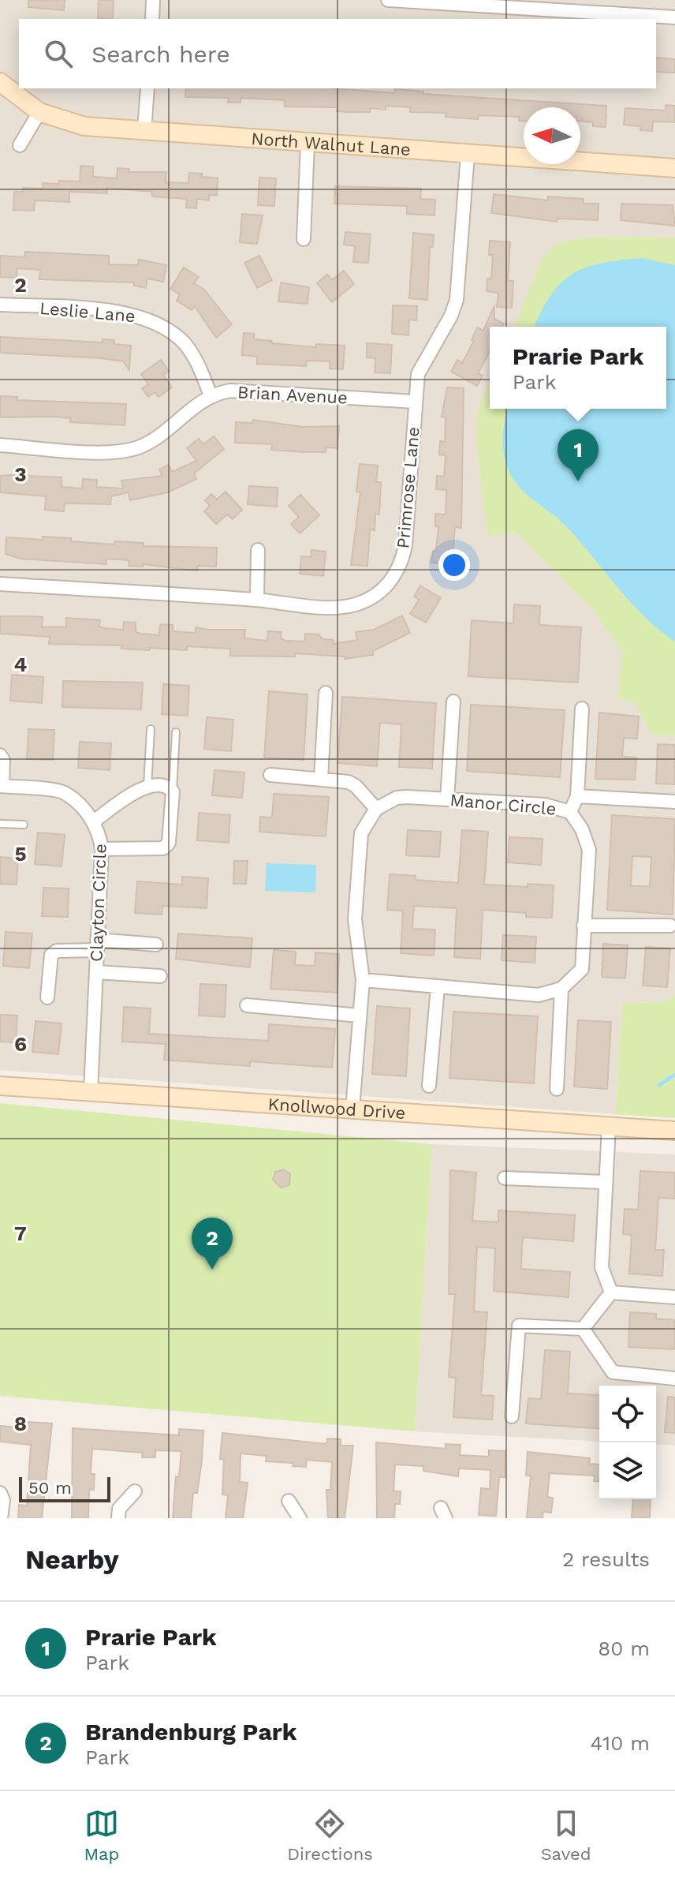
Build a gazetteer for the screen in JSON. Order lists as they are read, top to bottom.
{
  "streets": {
    "street": [
      "North Walnut Lane",
      "Leslie Lane",
      "Brian Avenue",
      "Primrose Lane",
      "Manor Circle",
      "Clayton Circle",
      "Knollwood Drive"
    ]
  },
  "crossings": [
    ["North Walnut Lane", "Primrose Lane"],
    ["Leslie Lane", "Brian Avenue"],
    ["Brian Avenue", "Primrose Lane"],
    ["Clayton Circle", "Knollwood Drive"]
  ],
  "scale_bar": "50 m",
  "north": "left",
  "page": {
    "search": "Search here",
    "popup": ["Prarie Park", "Park"],
    "pins": ["1", "2"],
    "scale": "50 m",
    "heading": ["Nearby", "2 results"],
    "list": [
      {
        "mark": "1",
        "name": "Prarie Park",
        "note": "Park",
        "value": "80 m"
      },
      {
        "mark": "2",
        "name": "Brandenburg Park",
        "note": "Park",
        "value": "410 m"
      }
    ],
    "nav": ["Map", "Directions", "Saved"]
  },
  "grid": {
    "rows": [
      "2",
      "3",
      "4",
      "5",
      "6",
      "7",
      "8"
    ]
  }
}
